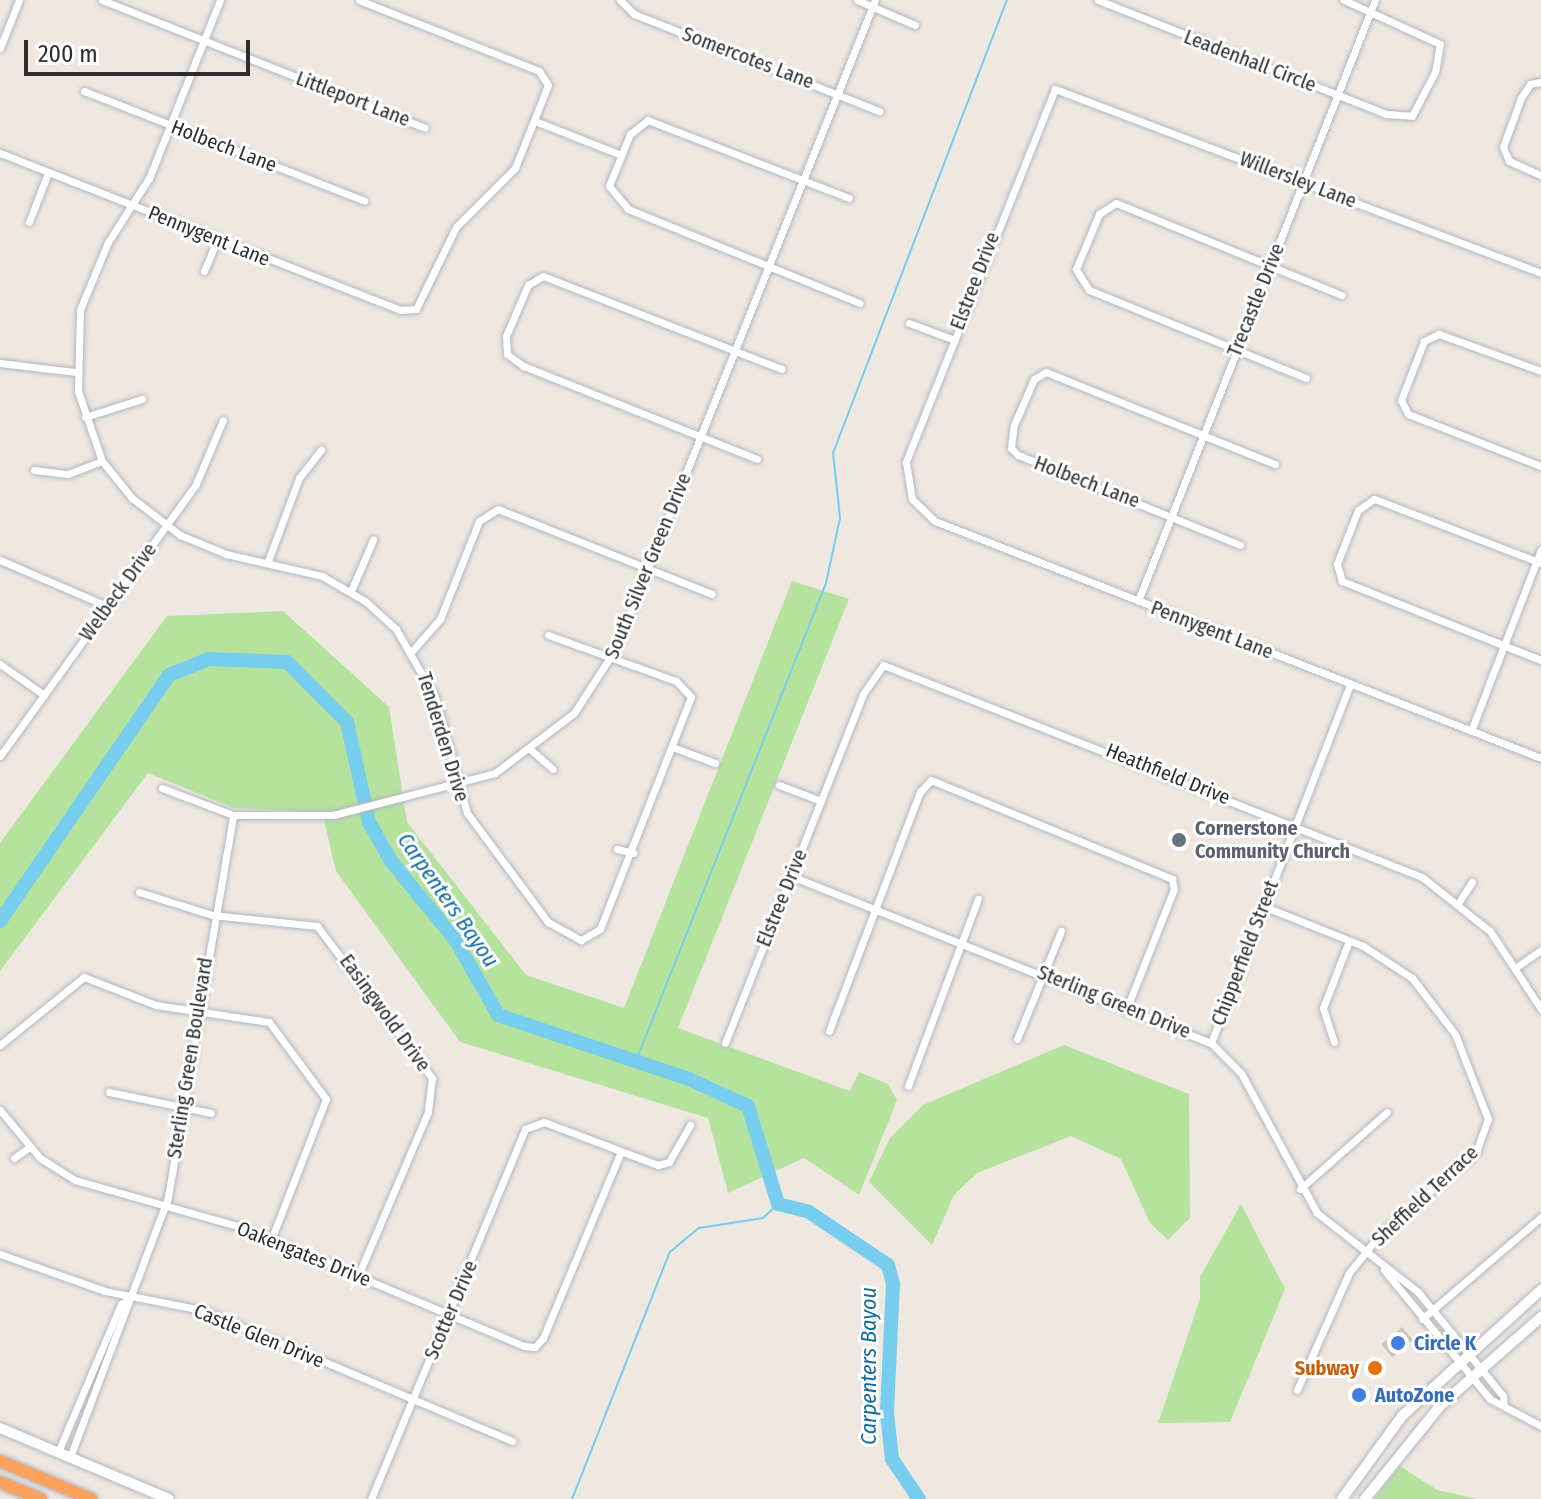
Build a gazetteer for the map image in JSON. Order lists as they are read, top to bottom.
{
  "streets": {
    "street": [
      "Somercotes Lane",
      "Leadenhall Circle",
      "Littleport Lane",
      "Holbech Lane",
      "Willersley Lane",
      "Pennygent Lane",
      "Elstree Drive",
      "Trecastle Drive",
      "South Silver Green Drive",
      "Welbeck Drive",
      "Tenderden Drive",
      "Heathfield Drive",
      "Chipperfield Street",
      "Sterling Green Drive",
      "Easingwold Drive",
      "Sterling Green Boulevard",
      "Sheffield Terrace",
      "Oakengates Drive",
      "Scotter Drive",
      "Castle Glen Drive"
    ]
  },
  "crossings": [
    ["Somercotes Lane", "South Silver Green Drive"],
    ["Leadenhall Circle", "Trecastle Drive"],
    ["Littleport Lane", "Tenderden Drive"],
    ["Holbech Lane", "Trecastle Drive"],
    ["Holbech Lane", "Tenderden Drive"],
    ["Willersley Lane", "Elstree Drive"],
    ["Willersley Lane", "Trecastle Drive"],
    ["Pennygent Lane", "Elstree Drive"],
    ["Pennygent Lane", "Trecastle Drive"],
    ["Pennygent Lane", "Tenderden Drive"],
    ["Pennygent Lane", "Chipperfield Street"],
    ["Elstree Drive", "Heathfield Drive"],
    ["Elstree Drive", "Sterling Green Drive"],
    ["South Silver Green Drive", "Tenderden Drive"],
    ["South Silver Green Drive", "Sterling Green Boulevard"],
    ["Welbeck Drive", "Tenderden Drive"],
    ["Heathfield Drive", "Chipperfield Street"],
    ["Chipperfield Street", "Sterling Green Drive"],
    ["Sterling Green Drive", "Sheffield Terrace"],
    ["Easingwold Drive", "Sterling Green Boulevard"],
    ["Easingwold Drive", "Oakengates Drive"],
    ["Sterling Green Boulevard", "Oakengates Drive"],
    ["Sterling Green Boulevard", "Castle Glen Drive"],
    ["Oakengates Drive", "Scotter Drive"],
    ["Scotter Drive", "Castle Glen Drive"]
  ],
  "water": ["Carpenters Bayou"],
  "places": [
    "Cornerstone Community Church",
    "Circle K",
    "Subway",
    "AutoZone"
  ],
  "scale_bar": "200 m"
}
